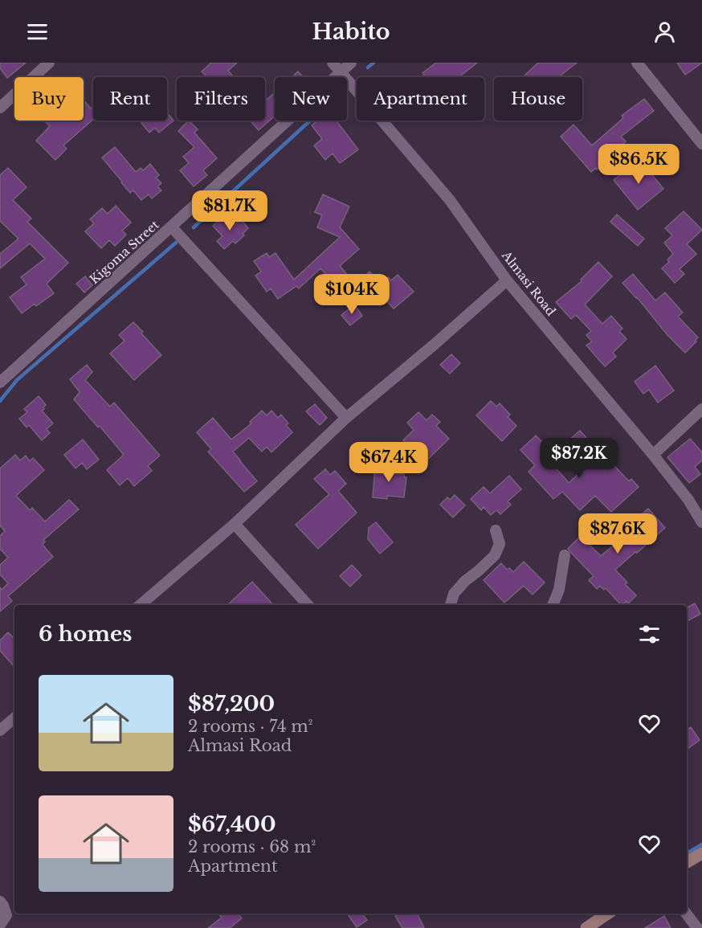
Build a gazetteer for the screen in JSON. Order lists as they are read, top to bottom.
{
  "streets": {
    "street": ["Kigoma Street", "Almasi Road"]
  },
  "crossings": [
    ["Kigoma Street", "Almasi Road"]
  ],
  "page": {
    "header": "Habito",
    "chip": [
      "Buy",
      "Rent",
      "Filters",
      "New",
      "Apartment",
      "House"
    ],
    "price": [
      "$86.5K",
      "$81.7K",
      "$104K",
      "$87.2K",
      "$67.4K",
      "$87.6K"
    ],
    "heading": "6 homes",
    "list": [
      {
        "name": "$87,200",
        "note": "2 rooms · 74 m² · Almasi Road"
      },
      {
        "name": "$67,400",
        "note": "2 rooms · 68 m² · Apartment"
      }
    ]
  }
}
